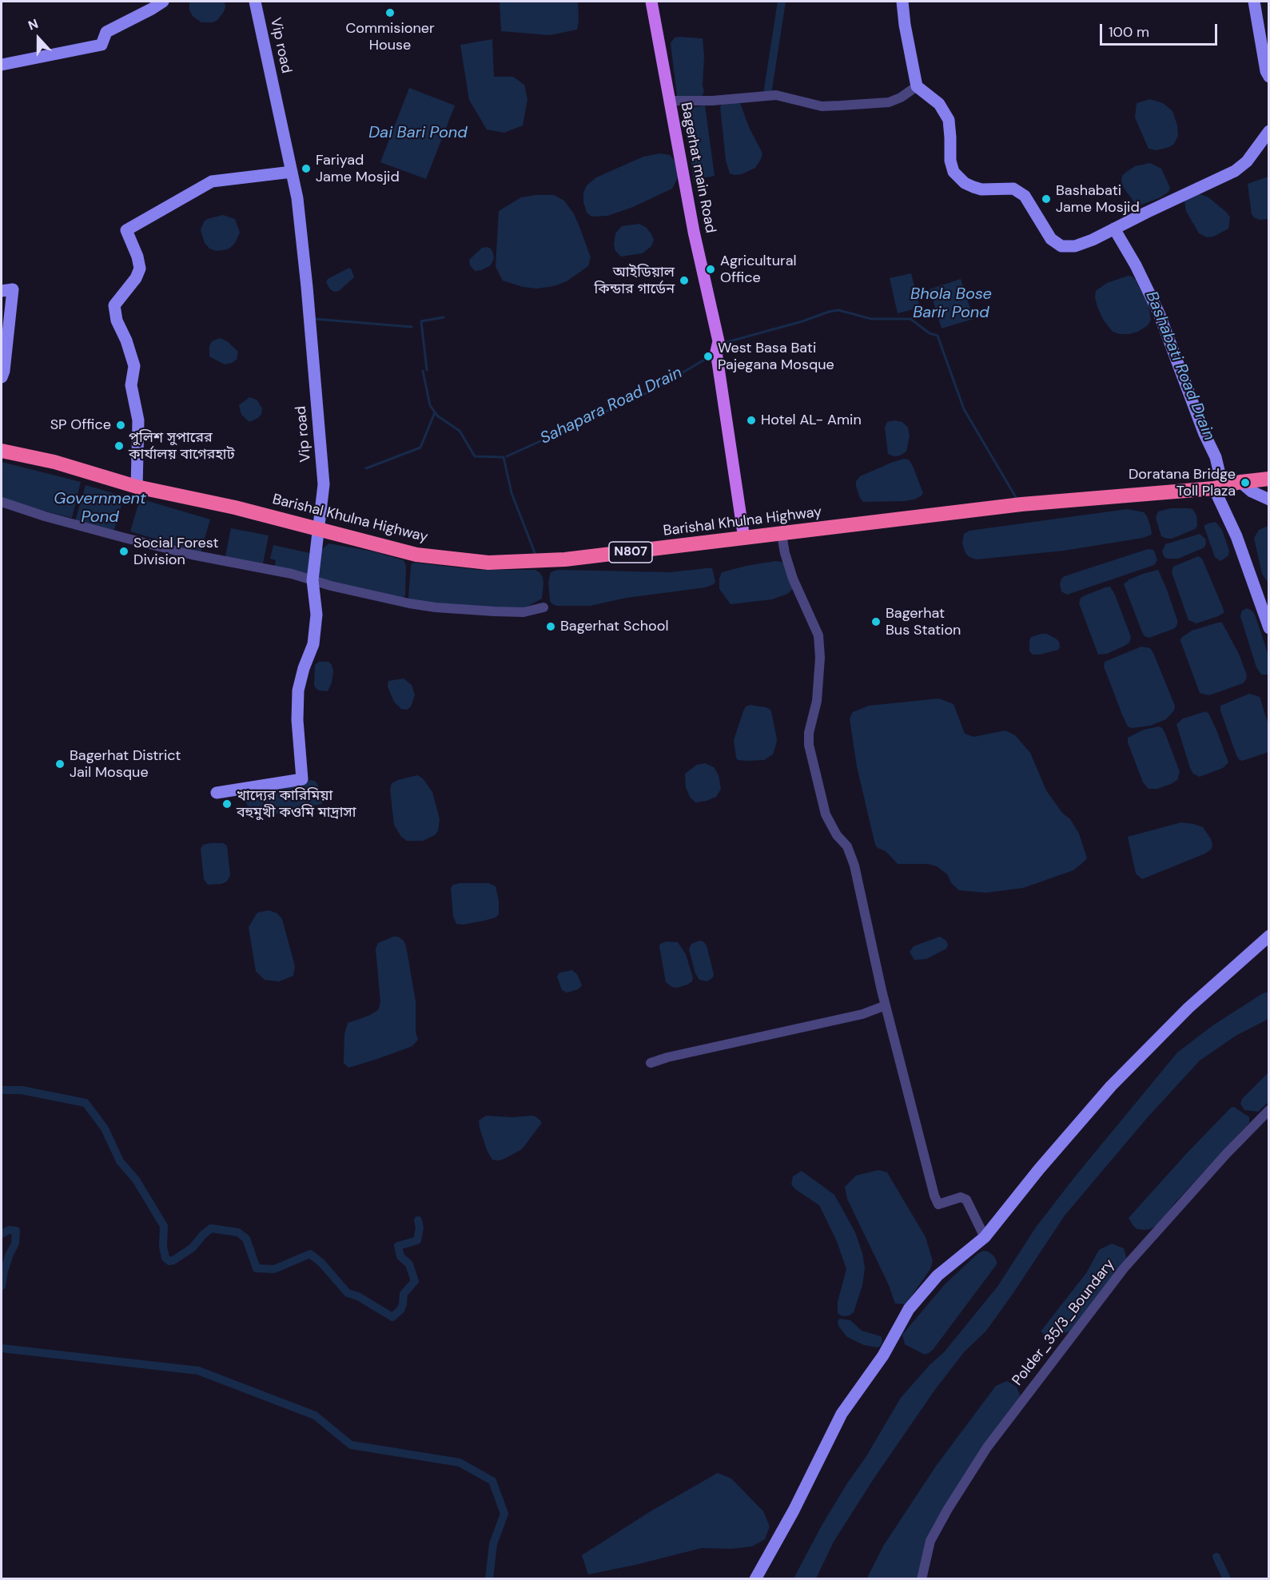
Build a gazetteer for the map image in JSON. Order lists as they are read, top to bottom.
{
  "streets": {
    "highway": ["Barishal Khulna Highway", "N807"],
    "main road": ["Bagerhat main Road"],
    "street": ["Vip road", "Polder_35/3_Boundary"]
  },
  "crossings": [
    ["Vip road", "Barishal Khulna Highway"],
    ["Bagerhat main Road", "Barishal Khulna Highway"]
  ],
  "water": [
    "Dai Bari Pond",
    "Bhola Bose Barir Pond",
    "Bashabati Road Drain",
    "Sahapara Road Drain",
    "Government Pond"
  ],
  "places": [
    "Commisioner House",
    "Fariyad Jame Mosjid",
    "Bashabati Jame Mosjid",
    "Agricultural Office",
    "আইডিয়াল কিন্ডার গার্ডেন",
    "West Basa Bati Pajegana Mosque",
    "Hotel AL- Amin",
    "SP Office",
    "পুলিশ সুপারের কার্যালয় বাগেরহাট",
    "Doratana Bridge Toll Plaza",
    "Social Forest Division",
    "Bagerhat Bus Station",
    "Bagerhat School",
    "Bagerhat District Jail Mosque",
    "খাদ্যের কারিমিয়া বহুমুখী কওমি মাদ্রাসা"
  ],
  "scale_bar": "100 m",
  "north": "top"
}
